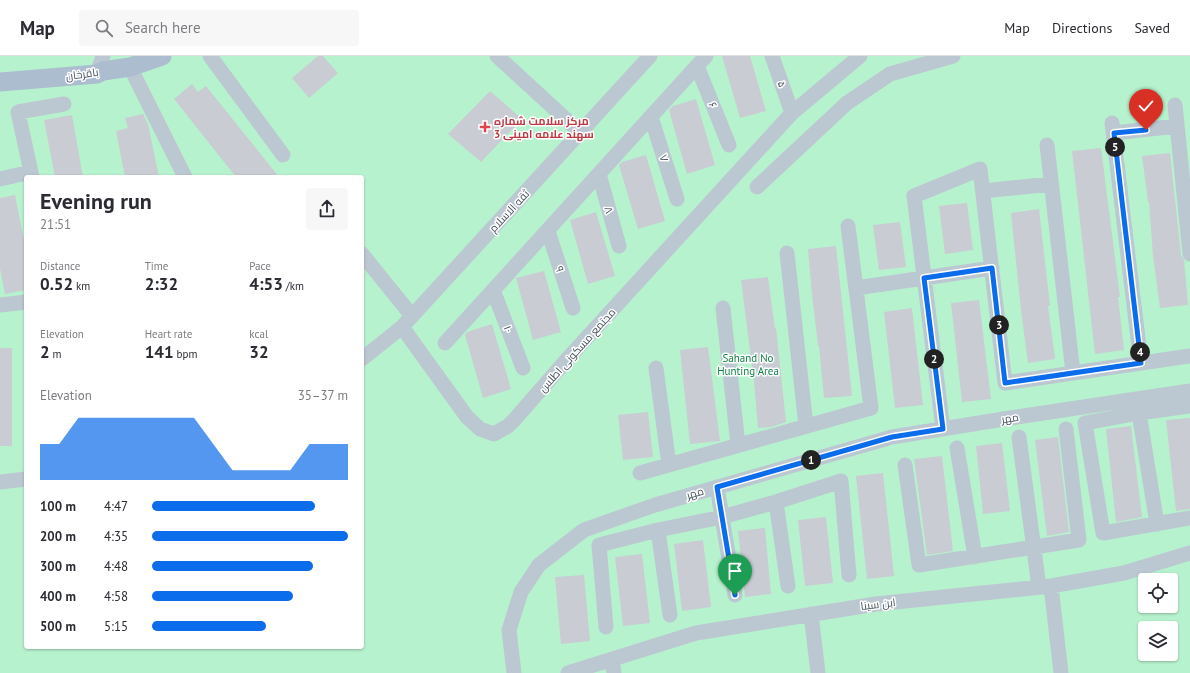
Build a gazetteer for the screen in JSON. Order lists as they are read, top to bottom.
{
  "streets": {
    "main road": ["باقرخان"],
    "street": [
      "۵",
      "۶",
      "۷",
      "۸",
      "ثقه الاسلام",
      "۹",
      "۱۰",
      "مجتمع مسکونی اطلس",
      "مهر",
      "ابن سینا"
    ]
  },
  "crossings": [
    ["۵", "مجتمع مسکونی اطلس"],
    ["ثقه الاسلام", "مجتمع مسکونی اطلس"]
  ],
  "parks": ["Sahand No Hunting Area"],
  "places": {
    "health": ["مرکز سلامت شماره 3 سهند علامه امینی"]
  },
  "page": {
    "header": "Map",
    "search": "Search here",
    "nav": ["Map", "Directions", "Saved"],
    "pins": [
      "5",
      "3",
      "4",
      "2",
      "1"
    ],
    "heading": ["Evening run", "21:51"],
    "stats": [
      ["Distance", "0.52 km"],
      ["Time", "2:32"],
      ["Pace", "4:53 /km"],
      ["Elevation", "2 m"],
      ["Heart rate", "141 bpm"],
      ["kcal", "32"]
    ],
    "chart": ["Elevation", "35–37 m"],
    "list": [
      {
        "name": "100 m",
        "note": "4:47"
      },
      {
        "name": "200 m",
        "note": "4:35"
      },
      {
        "name": "300 m",
        "note": "4:48"
      },
      {
        "name": "400 m",
        "note": "4:58"
      },
      {
        "name": "500 m",
        "note": "5:15"
      }
    ]
  }
}
